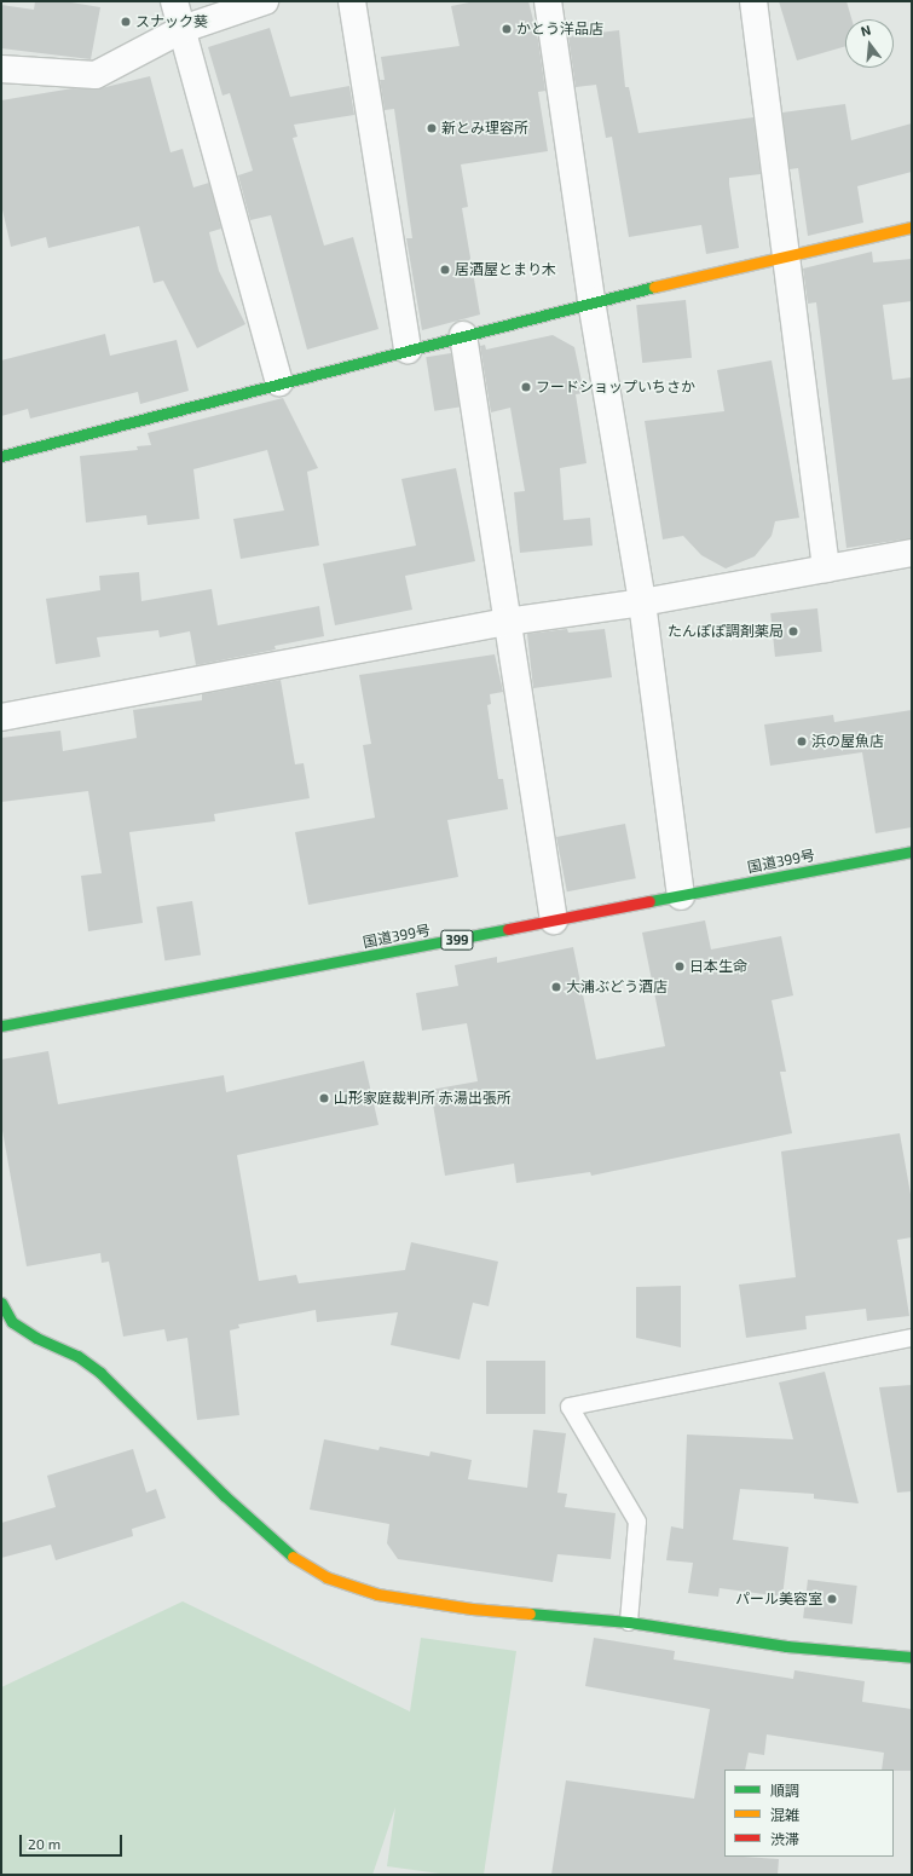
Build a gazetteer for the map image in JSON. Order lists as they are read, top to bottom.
{
  "streets": {
    "main road": ["国道399号", "399"]
  },
  "places": [
    "スナック葵",
    "かとう洋品店",
    "新とみ理容所",
    "居酒屋とまり木",
    "フードショップいちさか",
    "たんぽぽ調剤薬局",
    "浜の屋魚店",
    "日本生命",
    "大浦ぶどう酒店",
    "山形家庭裁判所 赤湯出張所",
    "パール美容室"
  ],
  "legend": ["順調", "混雑", "渋滞"],
  "scale_bar": "20 m",
  "north": "top"
}
